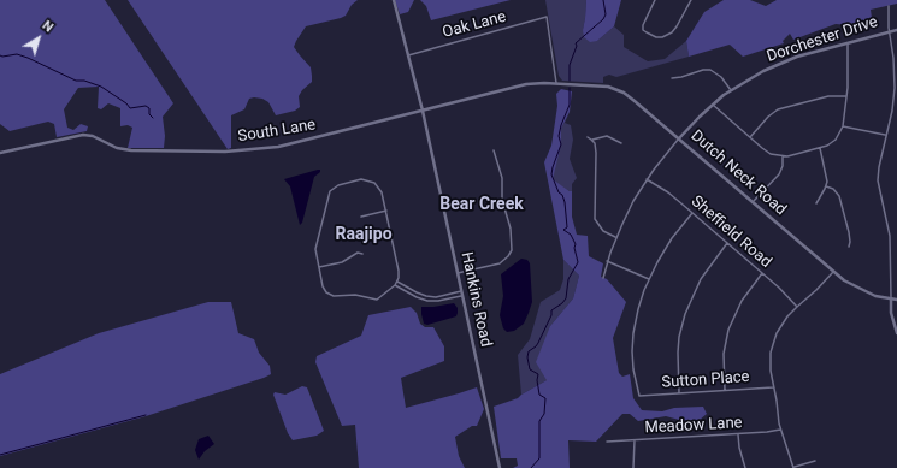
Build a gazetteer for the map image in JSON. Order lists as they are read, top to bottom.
{
  "streets": {
    "street": [
      "Oak Lane",
      "Dorchester Drive",
      "South Lane",
      "Dutch Neck Road",
      "Sheffield Road",
      "Hankins Road",
      "Sutton Place",
      "Meadow Lane"
    ]
  },
  "crossings": [
    ["Oak Lane", "South Lane"],
    ["Oak Lane", "Dutch Neck Road"],
    ["Oak Lane", "Hankins Road"],
    ["Dorchester Drive", "Dutch Neck Road"],
    ["Dorchester Drive", "Sheffield Road"],
    ["South Lane", "Dutch Neck Road"],
    ["South Lane", "Hankins Road"]
  ],
  "districts": ["Bear Creek", "Raajipo"],
  "north": "top right"
}
